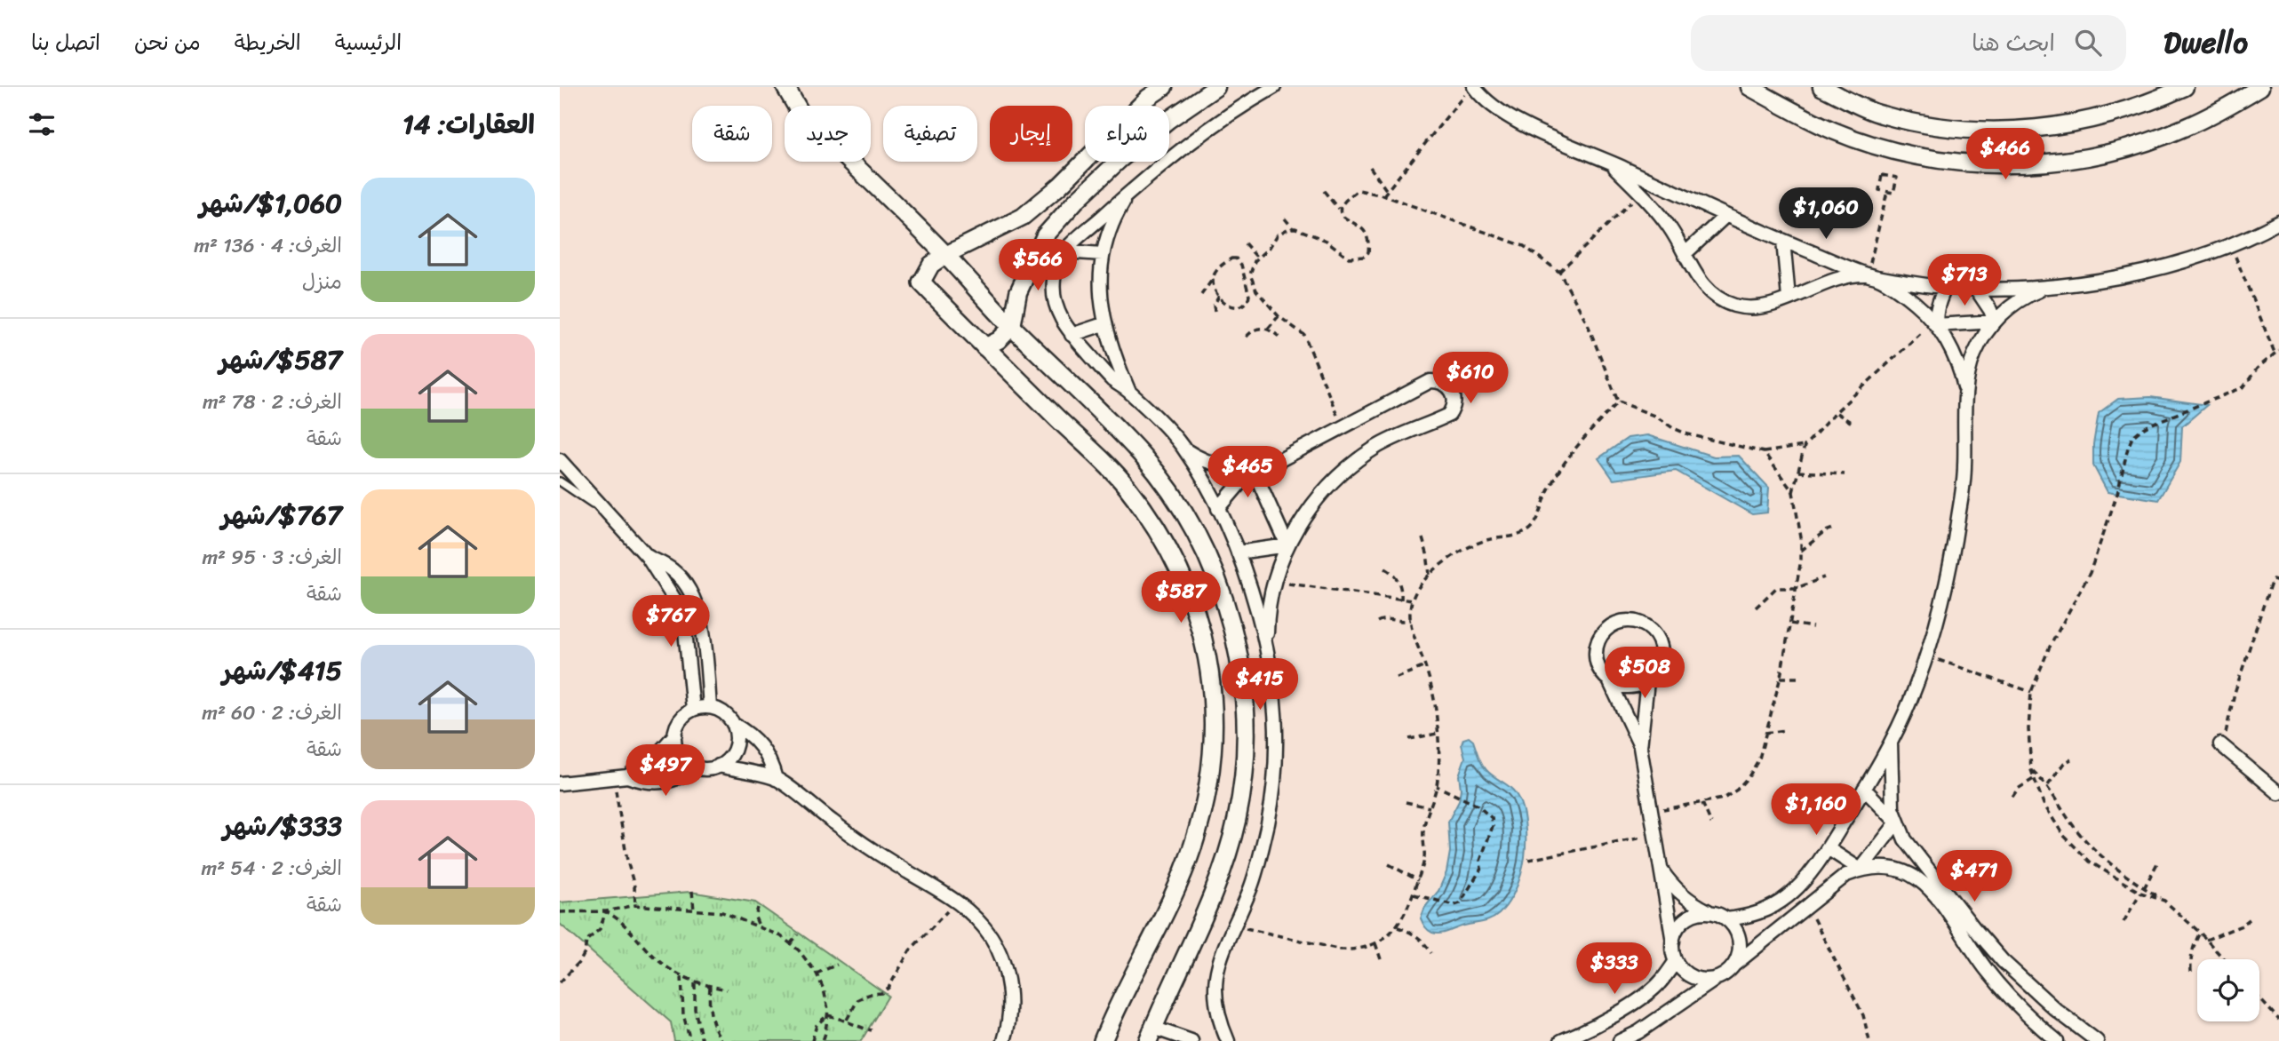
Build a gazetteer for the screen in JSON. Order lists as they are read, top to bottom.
{
  "page": {
    "header": "Dwello",
    "search": "ابحث هنا",
    "nav": [
      "الرئيسية",
      "الخريطة",
      "من نحن",
      "اتصل بنا"
    ],
    "heading": "العقارات: 14",
    "chip": [
      "شراء",
      "إيجار",
      "تصفية",
      "جديد",
      "شقة"
    ],
    "price": [
      "$466",
      "$1,060",
      "$566",
      "$713",
      "$610",
      "$465",
      "$587",
      "$767",
      "$508",
      "$415",
      "$497",
      "$1,160",
      "$471",
      "$333"
    ],
    "list": [
      {
        "name": "$1,060/شهر",
        "note": "الغرف: 4 · 136 m² · منزل"
      },
      {
        "name": "$587/شهر",
        "note": "الغرف: 2 · 78 m² · شقة"
      },
      {
        "name": "$767/شهر",
        "note": "الغرف: 3 · 95 m² · شقة"
      },
      {
        "name": "$415/شهر",
        "note": "الغرف: 2 · 60 m² · شقة"
      },
      {
        "name": "$333/شهر",
        "note": "الغرف: 2 · 54 m² · شقة"
      }
    ]
  }
}
